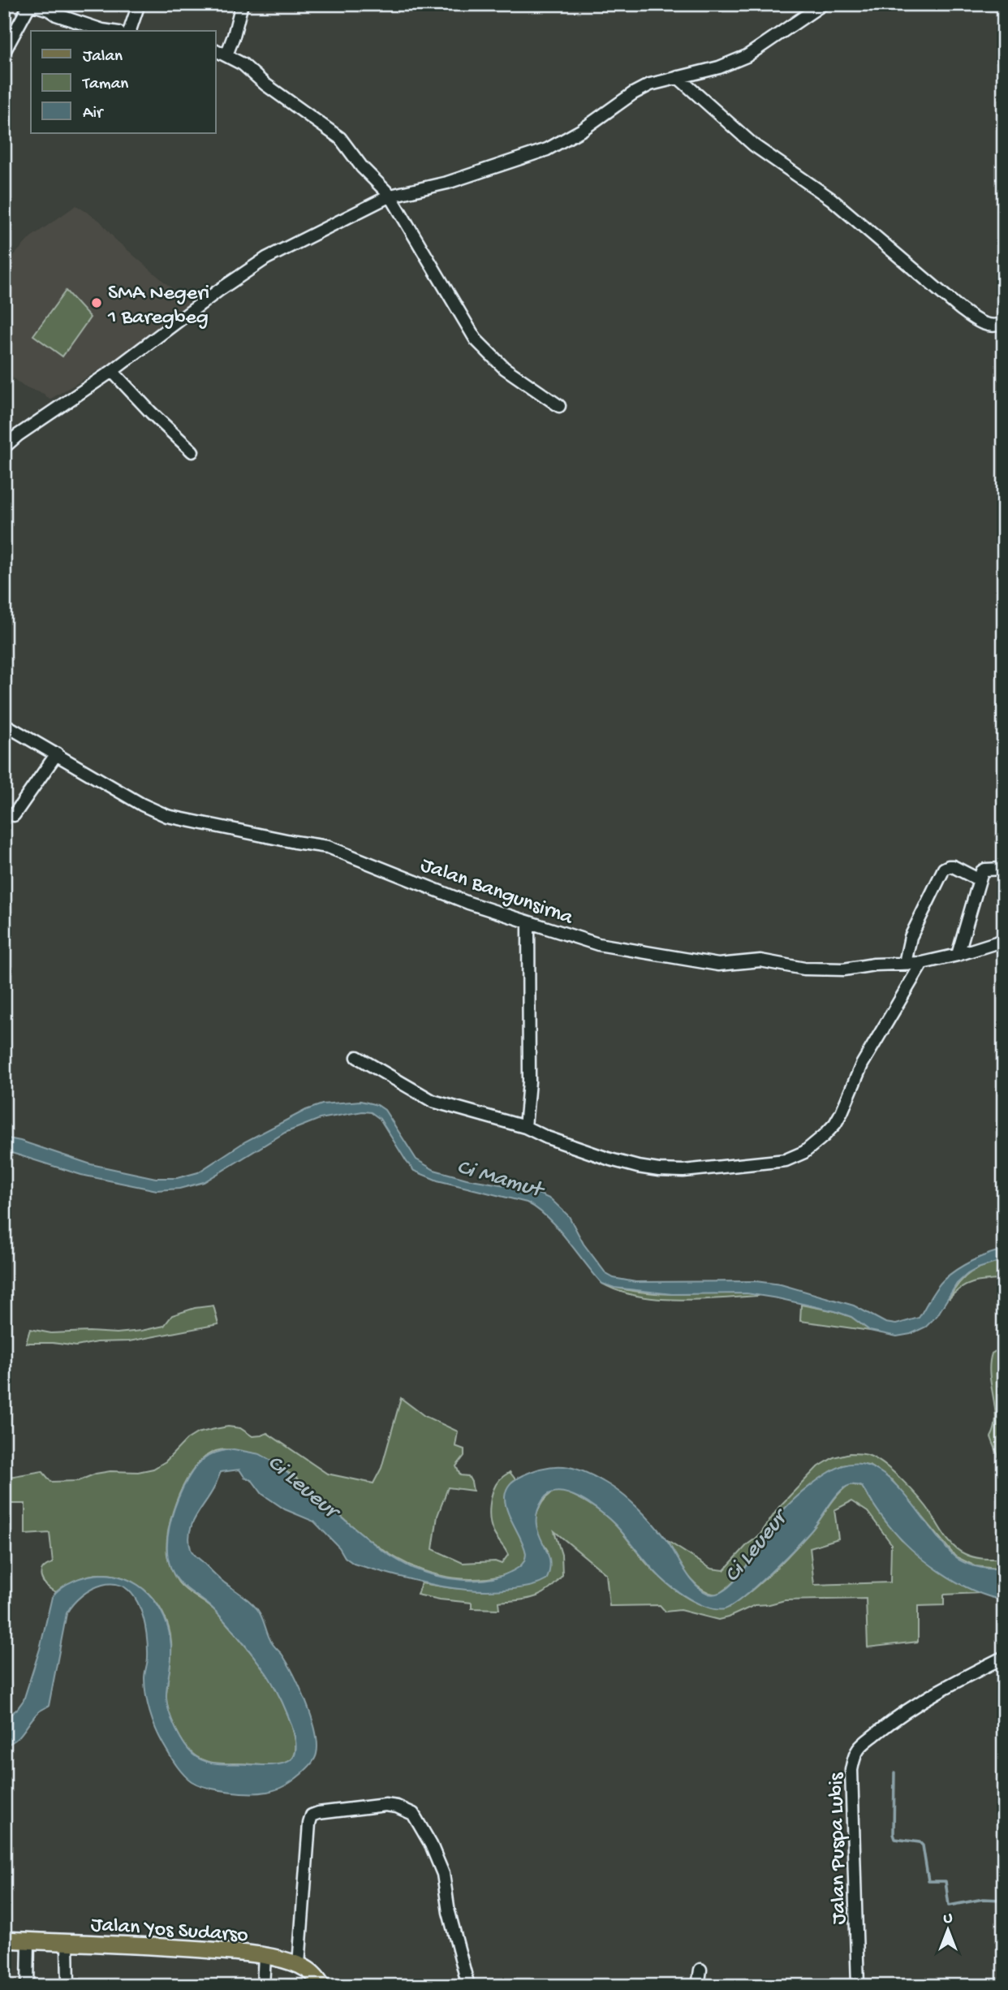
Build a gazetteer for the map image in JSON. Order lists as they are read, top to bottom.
{
  "streets": {
    "main road": ["Jalan Yos Sudarso"],
    "street": ["Jalan Bangunsirna", "Jalan Puspa Lubis"]
  },
  "water": ["Ci Mamut", "Ci Leueur"],
  "places": ["SMA Negeri 1 Baregbeg"],
  "legend": ["Jalan", "Taman", "Air"],
  "north": "top"
}
